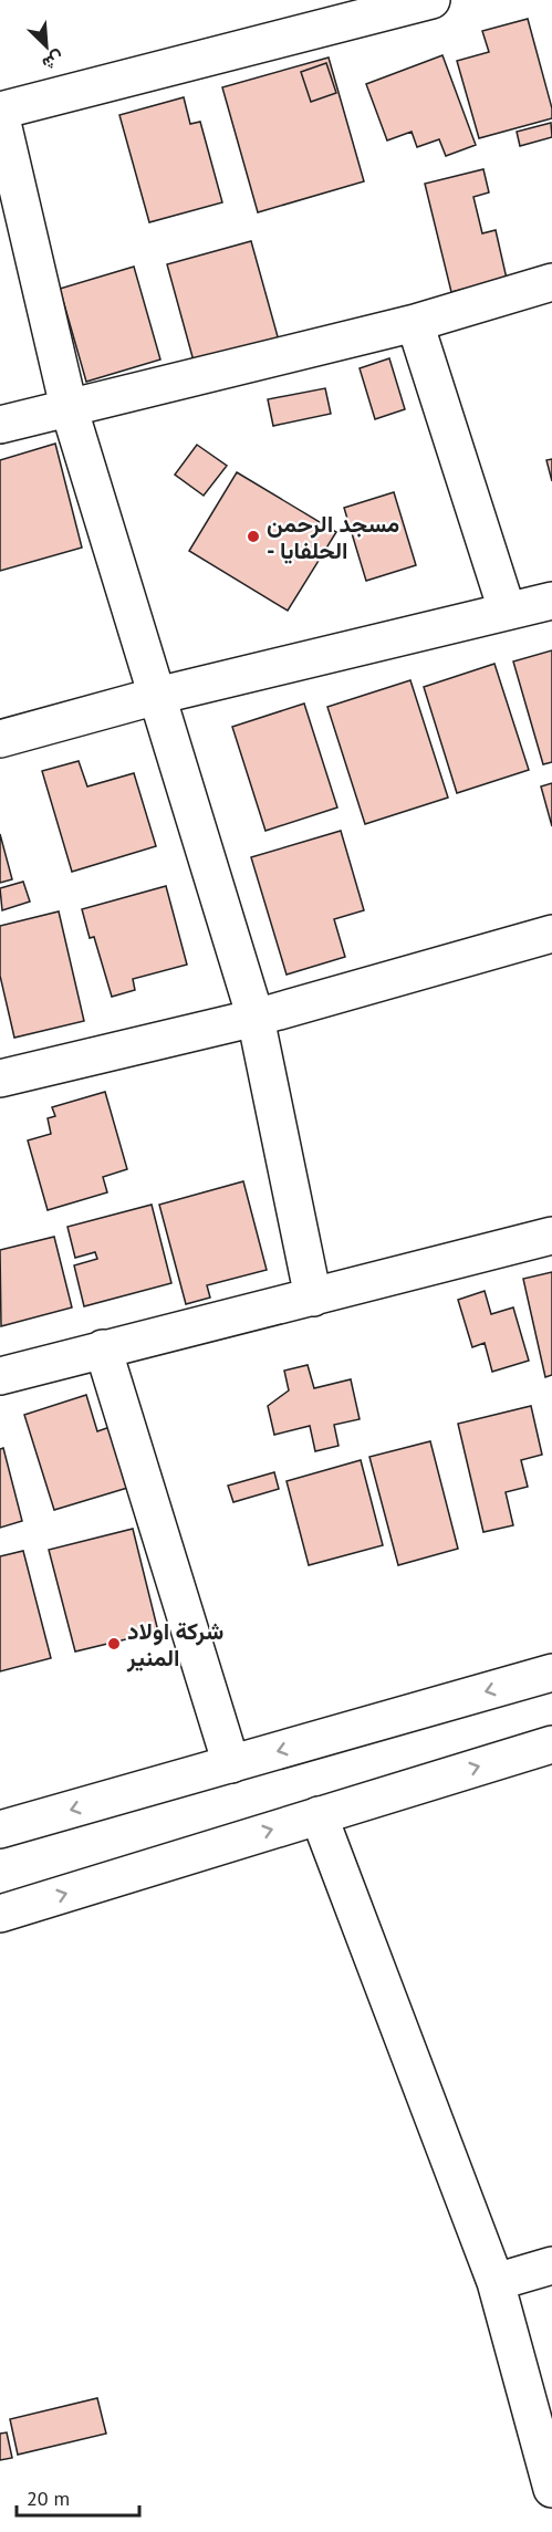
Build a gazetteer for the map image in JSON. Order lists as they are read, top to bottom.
{
  "places": ["مسجد الرحمن - الحلفايا", "شركة اولاد المنير"],
  "scale_bar": "20 m",
  "north": "bottom right"
}
